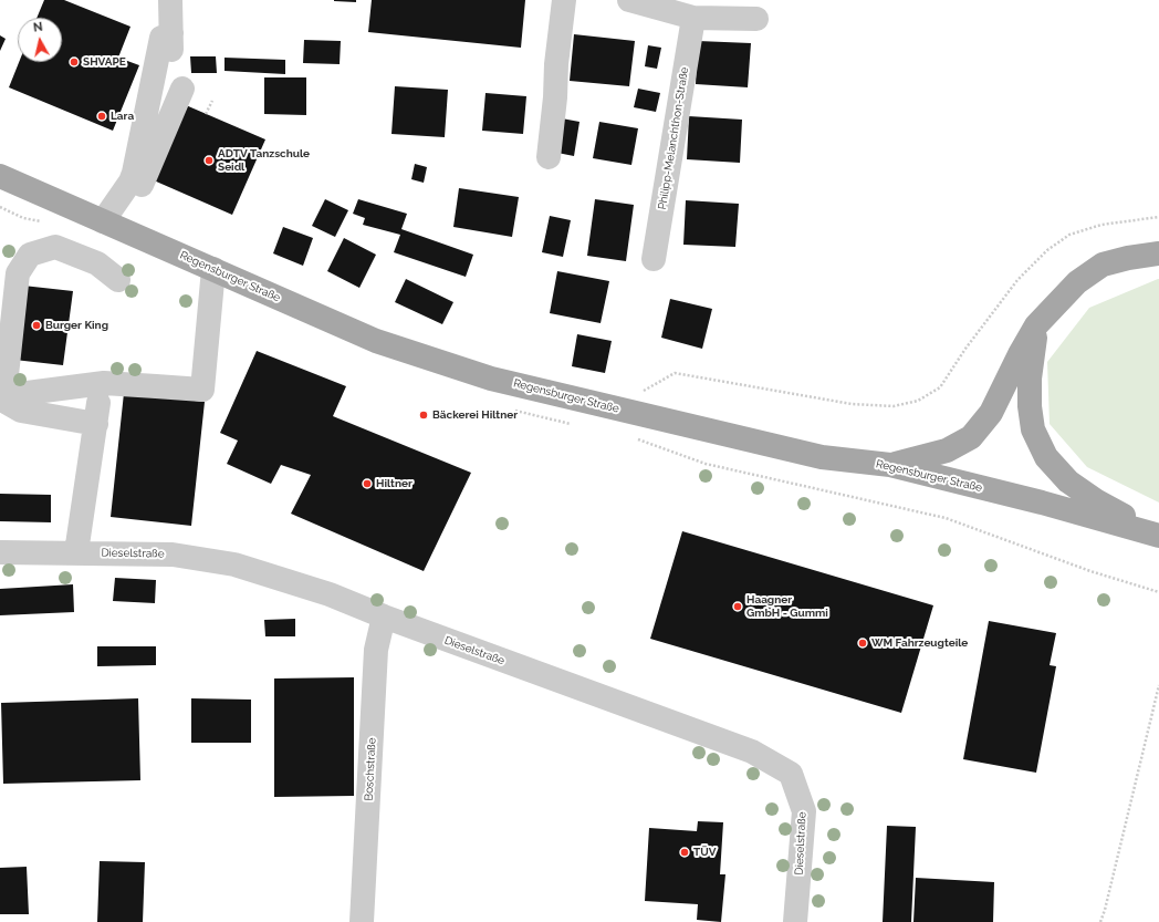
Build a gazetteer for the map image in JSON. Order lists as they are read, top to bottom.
{
  "streets": {
    "main road": ["Regensburger Straße"],
    "street": ["Philipp-Melanchthon-Straße", "Dieselstraße", "Boschstraße"]
  },
  "crossings": [
    ["Dieselstraße", "Boschstraße"]
  ],
  "places": [
    "SHVAPE",
    "Lara",
    "ADTV Tanzschule Seidl",
    "Burger King",
    "Bäckerei Hiltner",
    "Hiltner",
    "Haagner GmbH - Gummi",
    "WM Fahrzeugteile",
    "TÜV"
  ],
  "north": "top"
}
